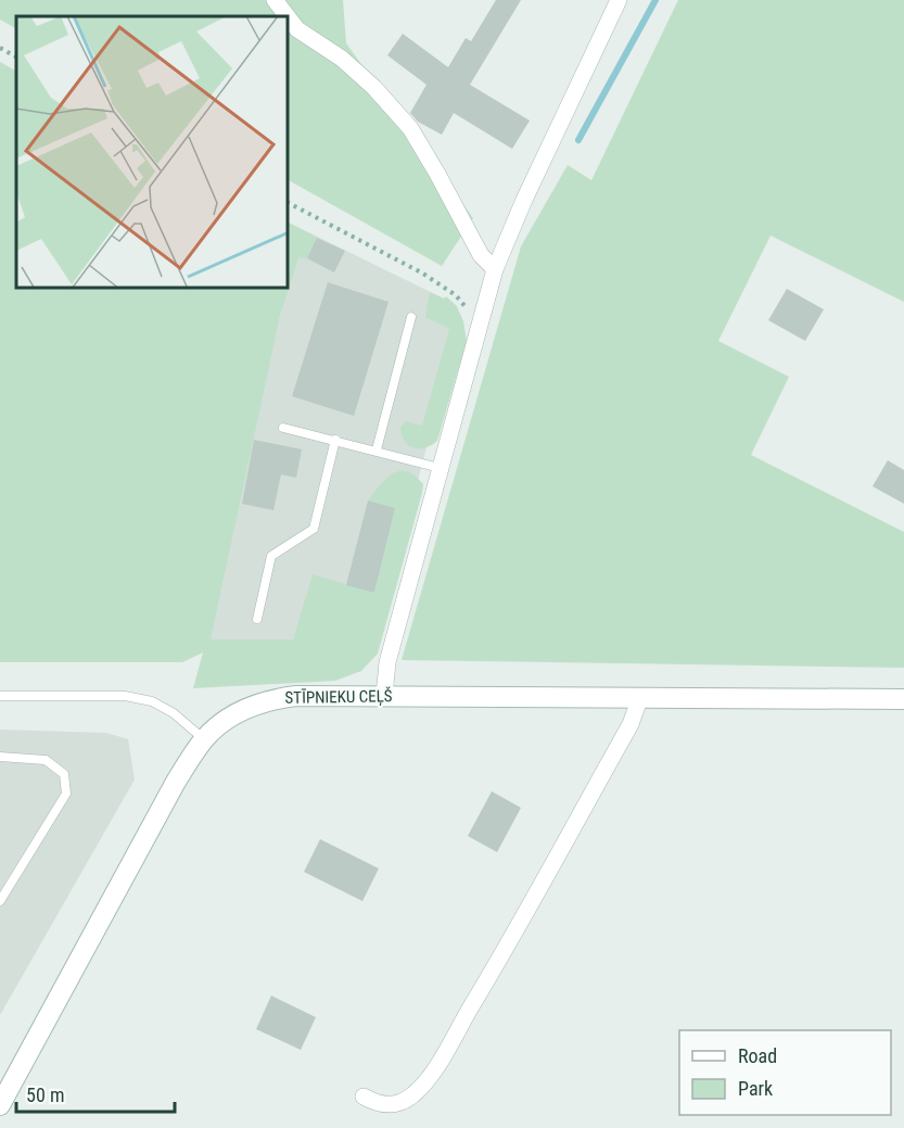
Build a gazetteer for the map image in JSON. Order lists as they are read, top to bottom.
{
  "streets": {
    "main road": ["STĪPNIEKU CEĻŠ"]
  },
  "legend": ["Road", "Park"],
  "scale_bar": "50 m"
}
